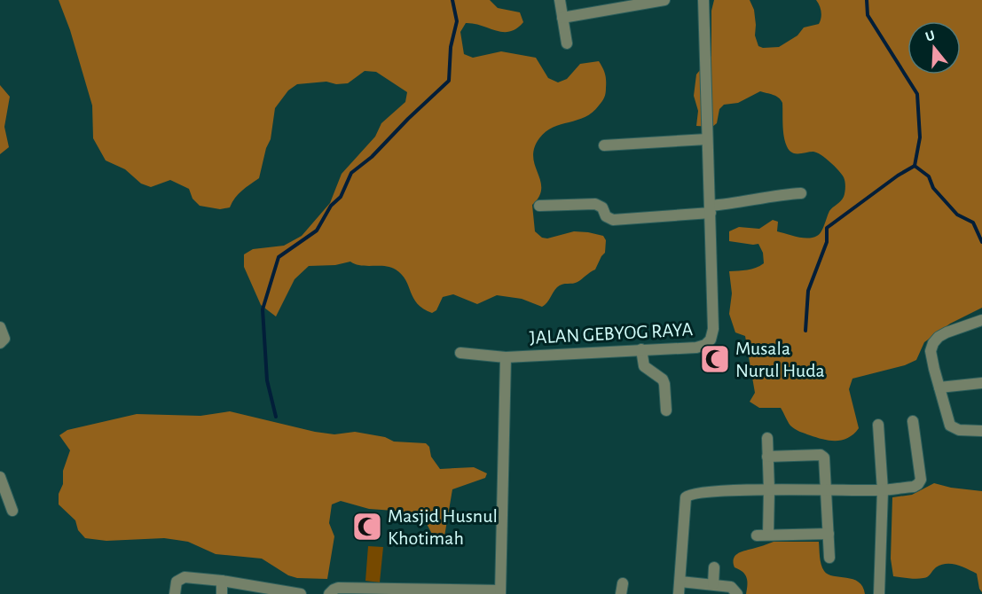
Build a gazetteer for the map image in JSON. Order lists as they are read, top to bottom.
{
  "streets": {
    "street": ["JALAN GEBYOG RAYA"]
  },
  "places": {
    "mosque": ["Musala Nurul Huda", "Masjid Husnul Khotimah"]
  },
  "north": "top"
}
